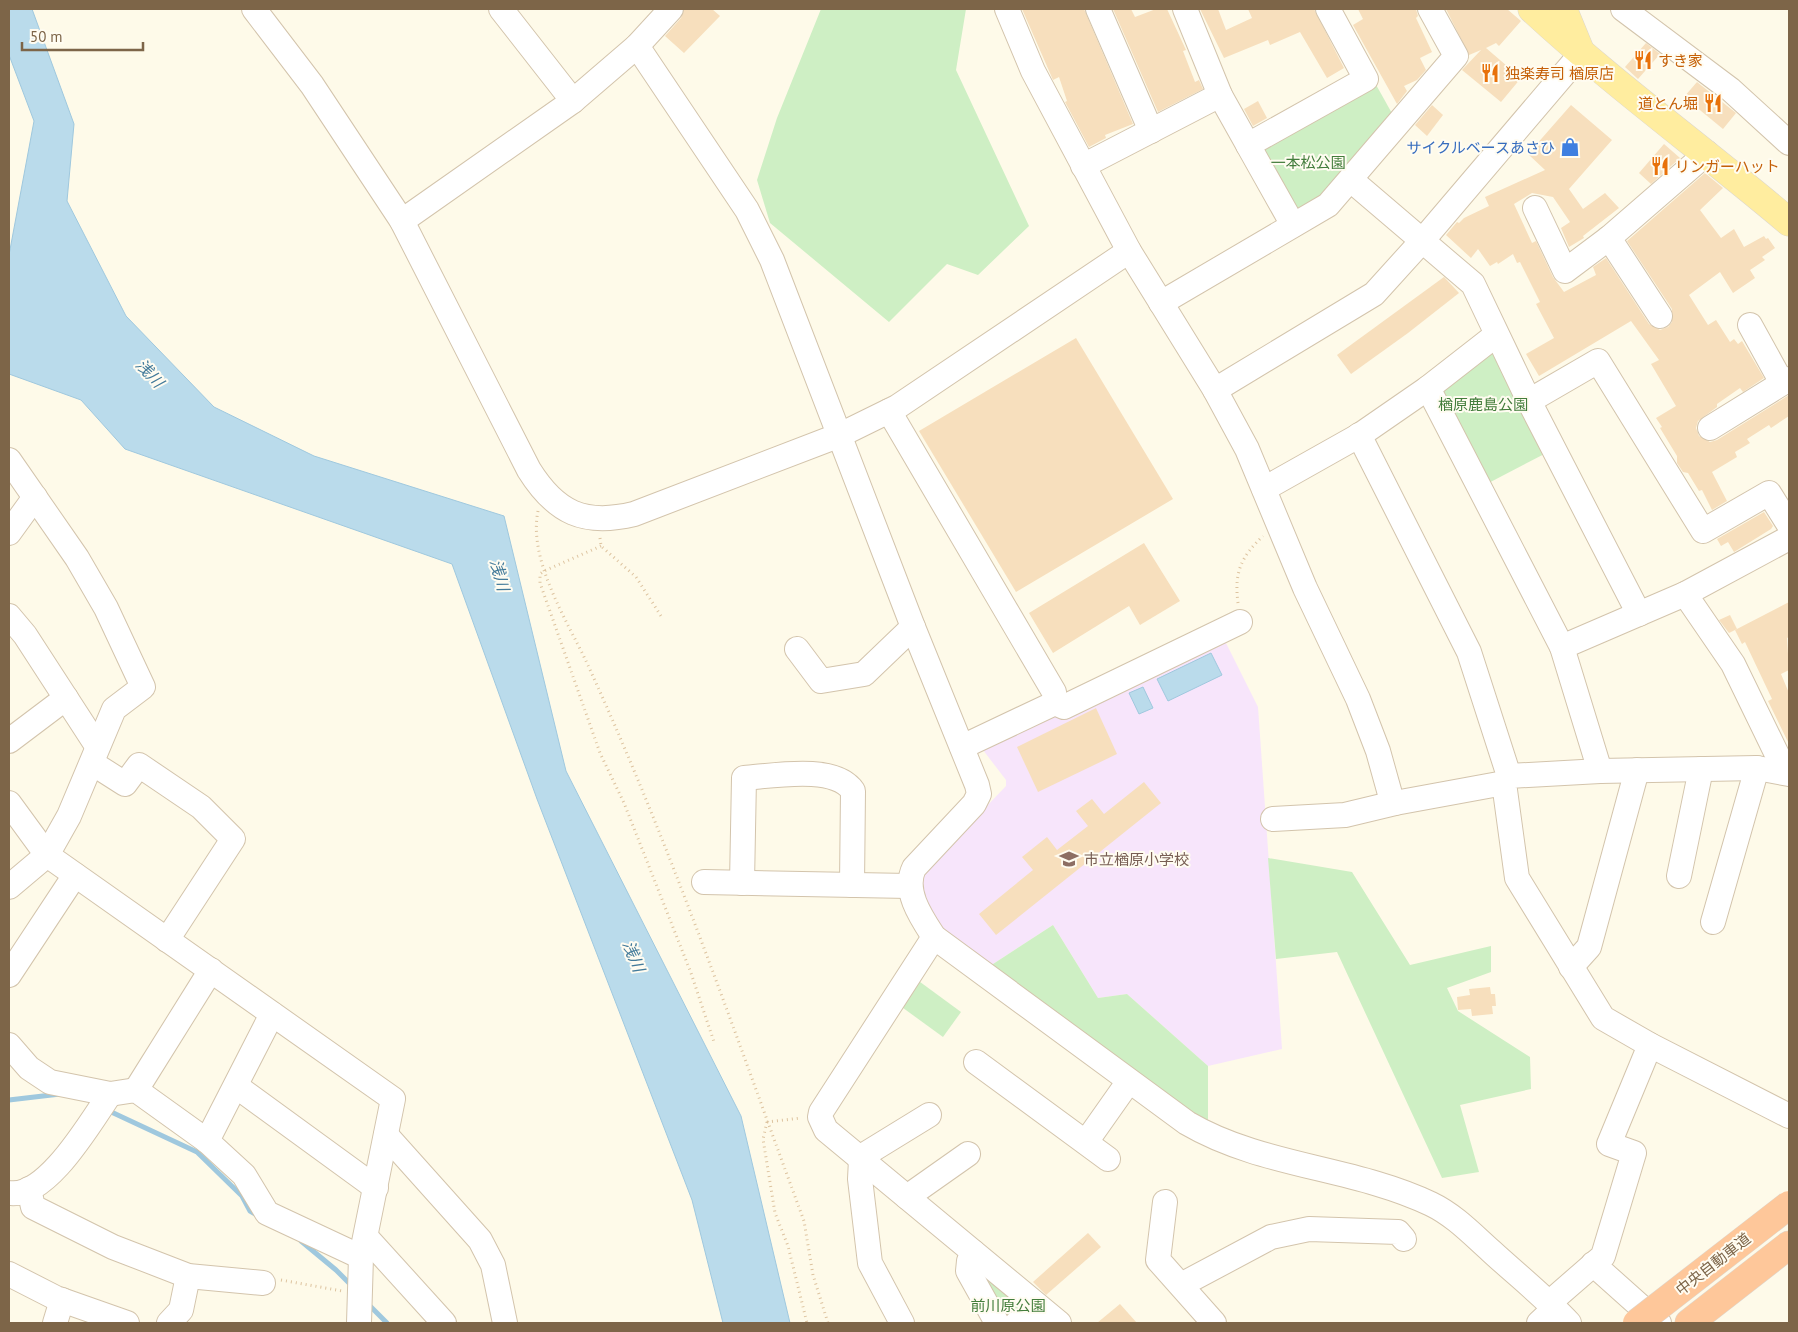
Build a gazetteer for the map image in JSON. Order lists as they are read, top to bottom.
{
  "streets": {
    "highway": ["中央自動車道"]
  },
  "water": ["浅川"],
  "parks": ["一本松公園", "楢原鹿島公園", "前川原公園"],
  "places": {
    "restaurant": [
      "すき家",
      "独楽寿司 楢原店",
      "道とん堀",
      "リンガーハット"
    ],
    "shop": ["サイクルベースあさひ"],
    "school or university": ["市立楢原小学校"]
  },
  "scale_bar": "50 m"
}
